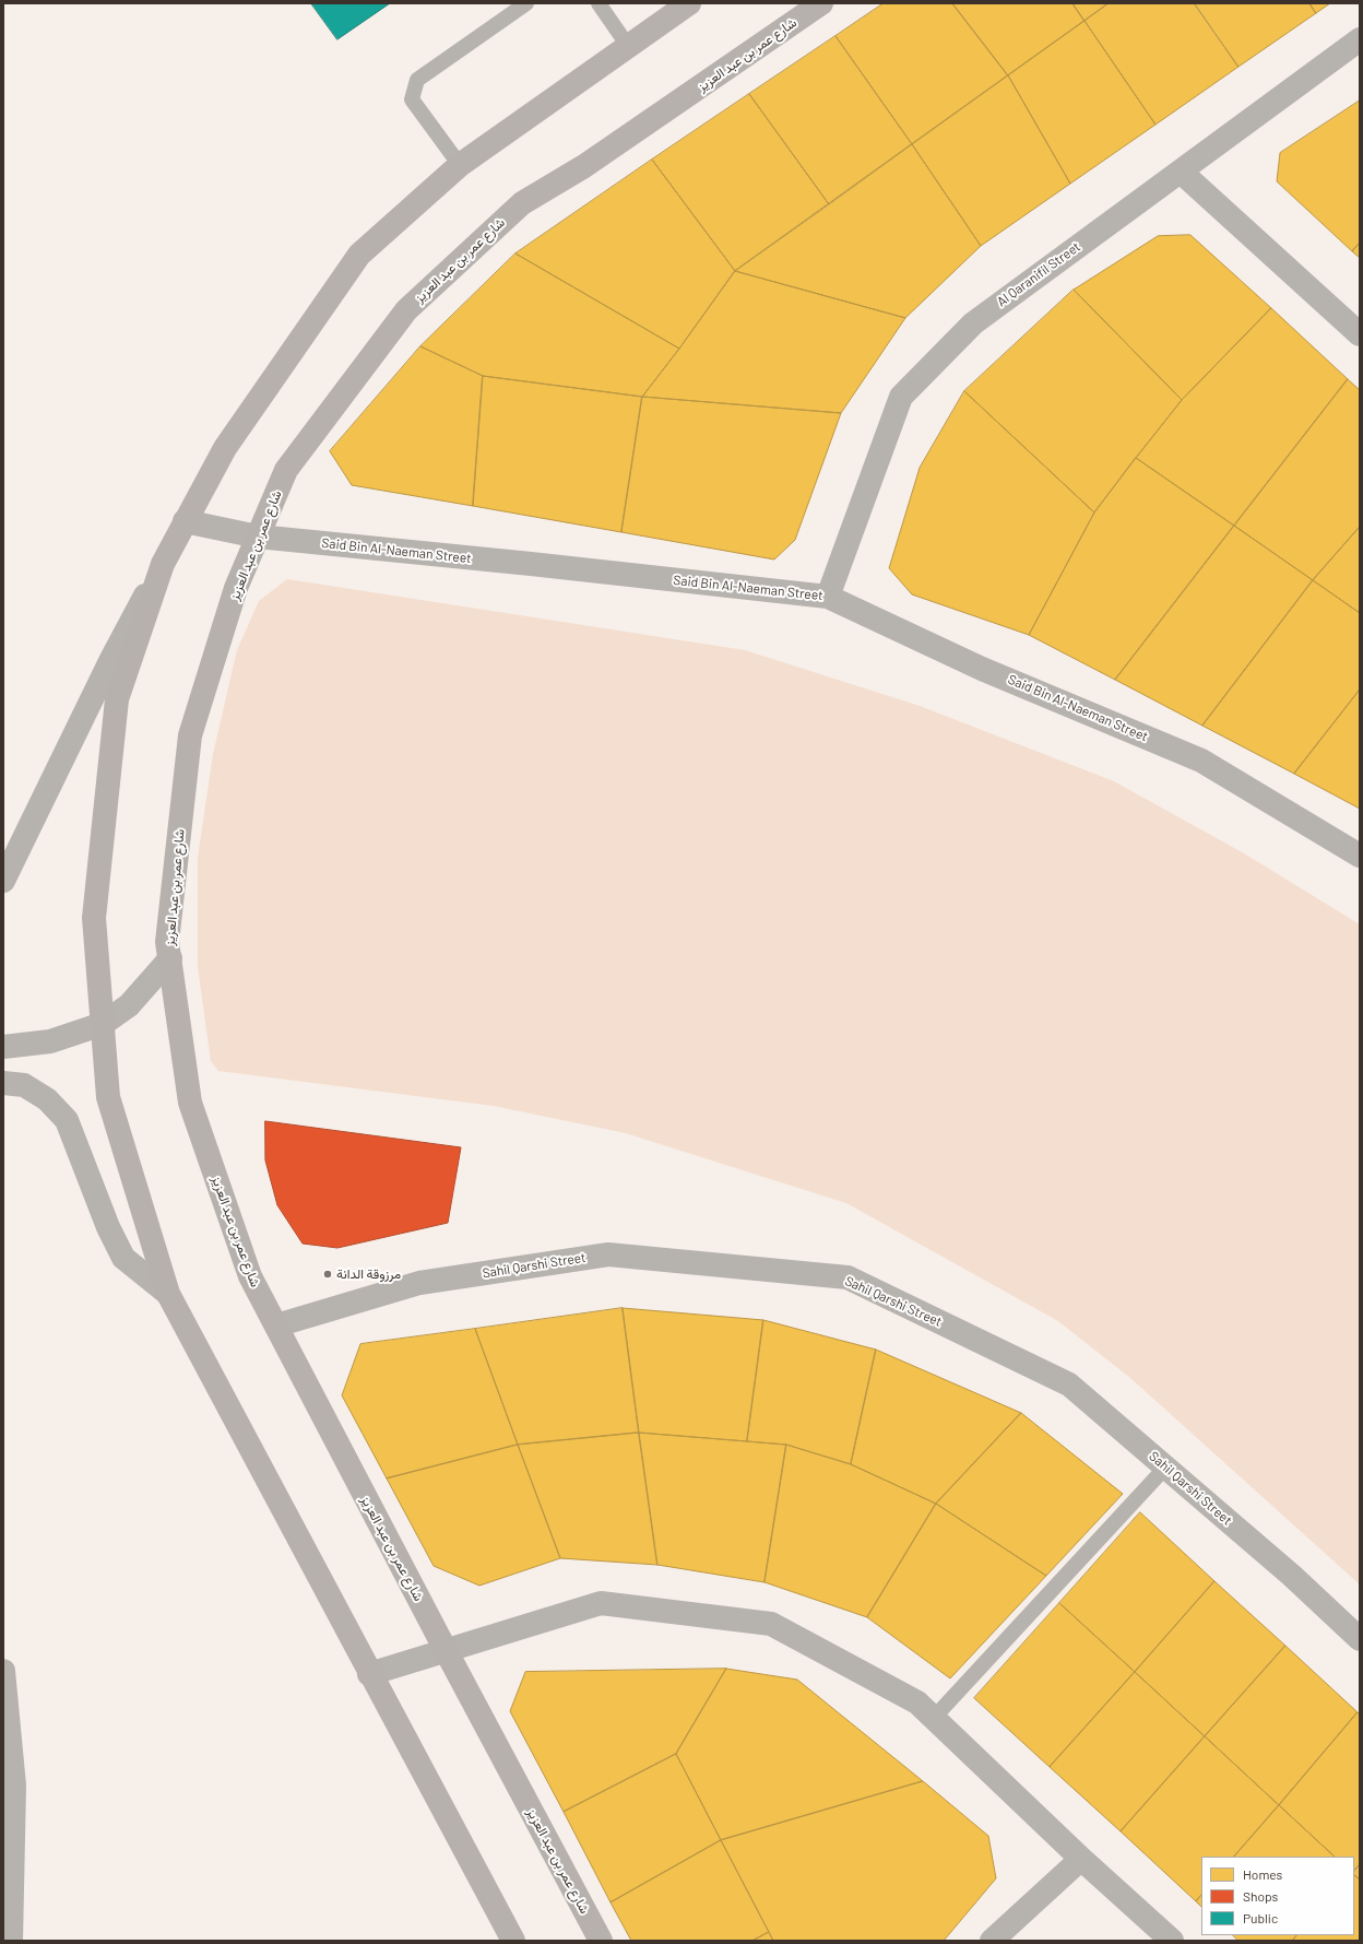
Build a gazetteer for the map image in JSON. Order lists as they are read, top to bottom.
{
  "streets": {
    "street": [
      "شارع عمر بن عبد العزيز",
      "Al Qaranifil Street",
      "Said Bin Al-Naeman Street",
      "Sahil Qarshi Street"
    ]
  },
  "crossings": [
    ["شارع عمر بن عبد العزيز", "Said Bin Al-Naeman Street"],
    ["شارع عمر بن عبد العزيز", "Sahil Qarshi Street"],
    ["Al Qaranifil Street", "Said Bin Al-Naeman Street"]
  ],
  "places": ["مرزوقة الدانة"],
  "legend": ["Homes", "Shops", "Public"]
}
